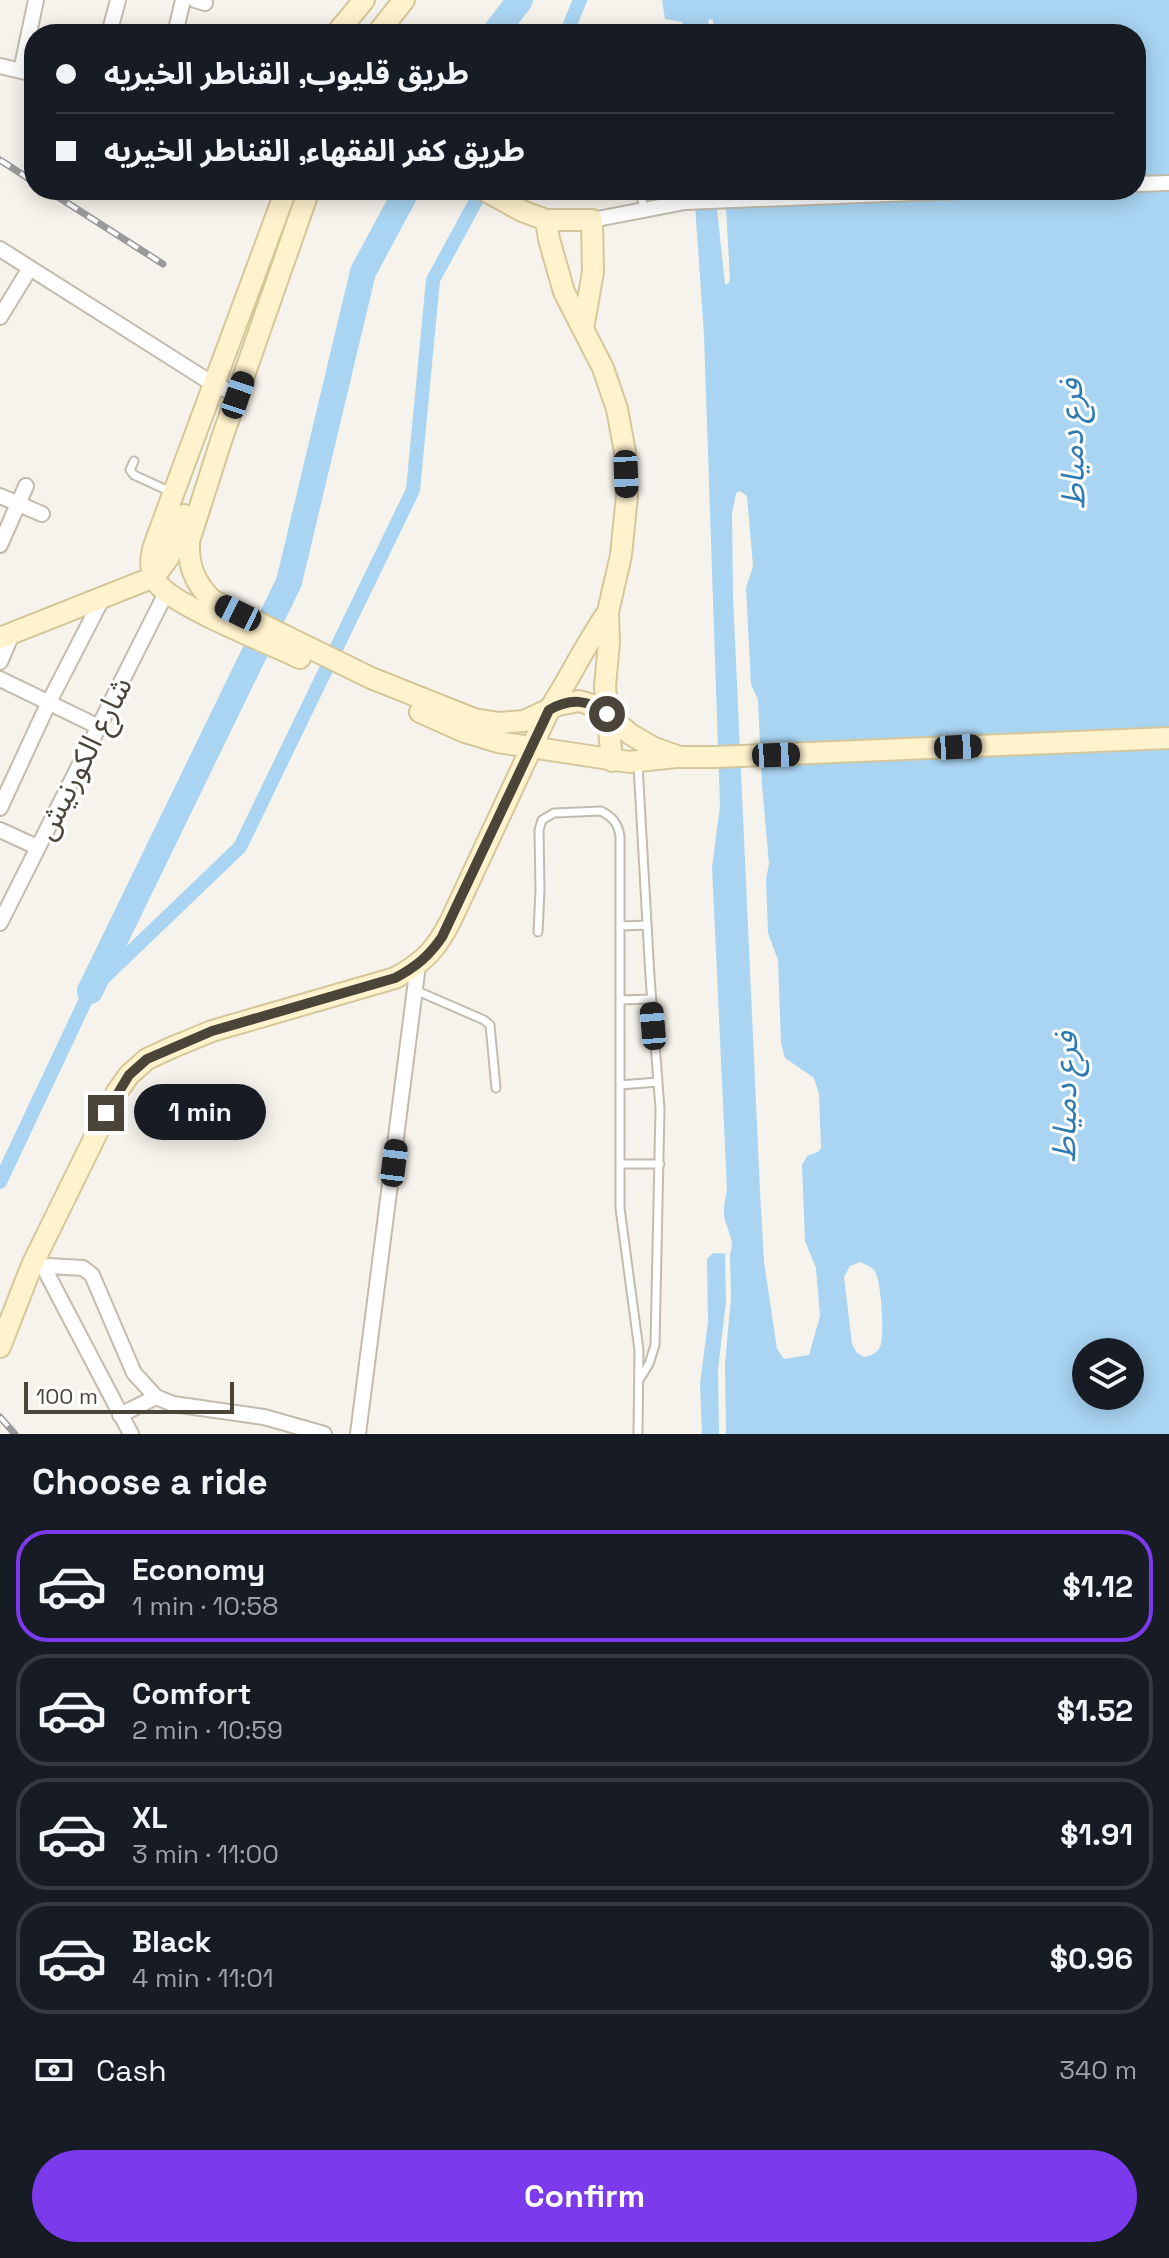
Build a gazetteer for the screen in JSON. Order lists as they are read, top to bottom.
{
  "streets": {
    "street": ["شارع الكورنيش"]
  },
  "water": ["فرع دمياط"],
  "scale_bar": "100 m",
  "page": {
    "banner": ["طريق قليوب, القناطر الخيريه", "طريق كفر الفقهاء, القناطر الخيريه"],
    "bubble": "1 min",
    "scale": "100 m",
    "heading": "Choose a ride",
    "list": [
      {
        "name": "Economy",
        "note": "1 min · 10:58",
        "value": "$1.12"
      },
      {
        "name": "Comfort",
        "note": "2 min · 10:59",
        "value": "$1.52"
      },
      {
        "name": "XL",
        "note": "3 min · 11:00",
        "value": "$1.91"
      },
      {
        "name": "Black",
        "note": "4 min · 11:01",
        "value": "$0.96"
      }
    ],
    "pay": ["Cash", "340 m"],
    "buttons": "Confirm"
  }
}
